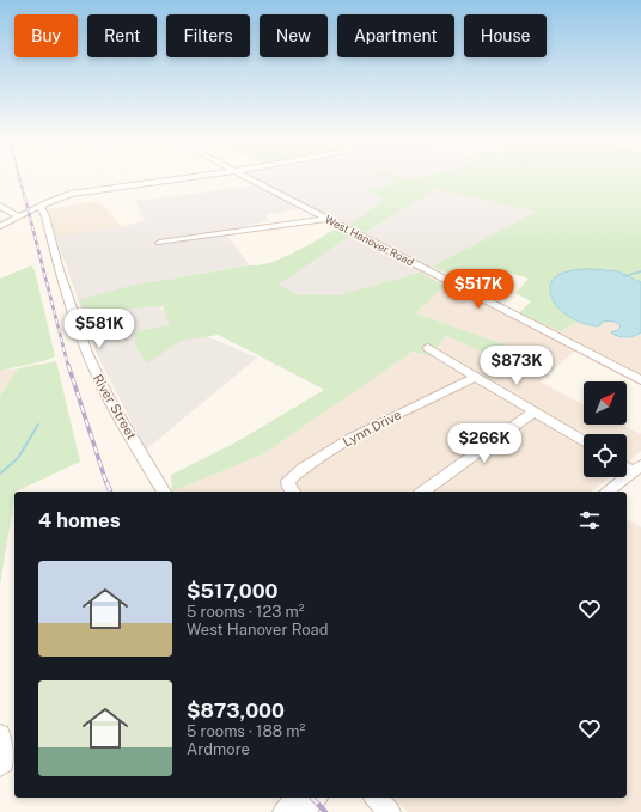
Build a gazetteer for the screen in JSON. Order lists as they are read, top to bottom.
{
  "streets": {
    "street": ["West Hanover Road", "River Street", "Lynn Drive"]
  },
  "north": "top right",
  "page": {
    "chip": [
      "Buy",
      "Rent",
      "Filters",
      "New",
      "Apartment",
      "House"
    ],
    "price": [
      "$517K",
      "$581K",
      "$873K",
      "$266K"
    ],
    "heading": "4 homes",
    "list": [
      {
        "name": "$517,000",
        "note": "5 rooms · 123 m² · West Hanover Road"
      },
      {
        "name": "$873,000",
        "note": "5 rooms · 188 m² · Ardmore"
      }
    ]
  }
}
